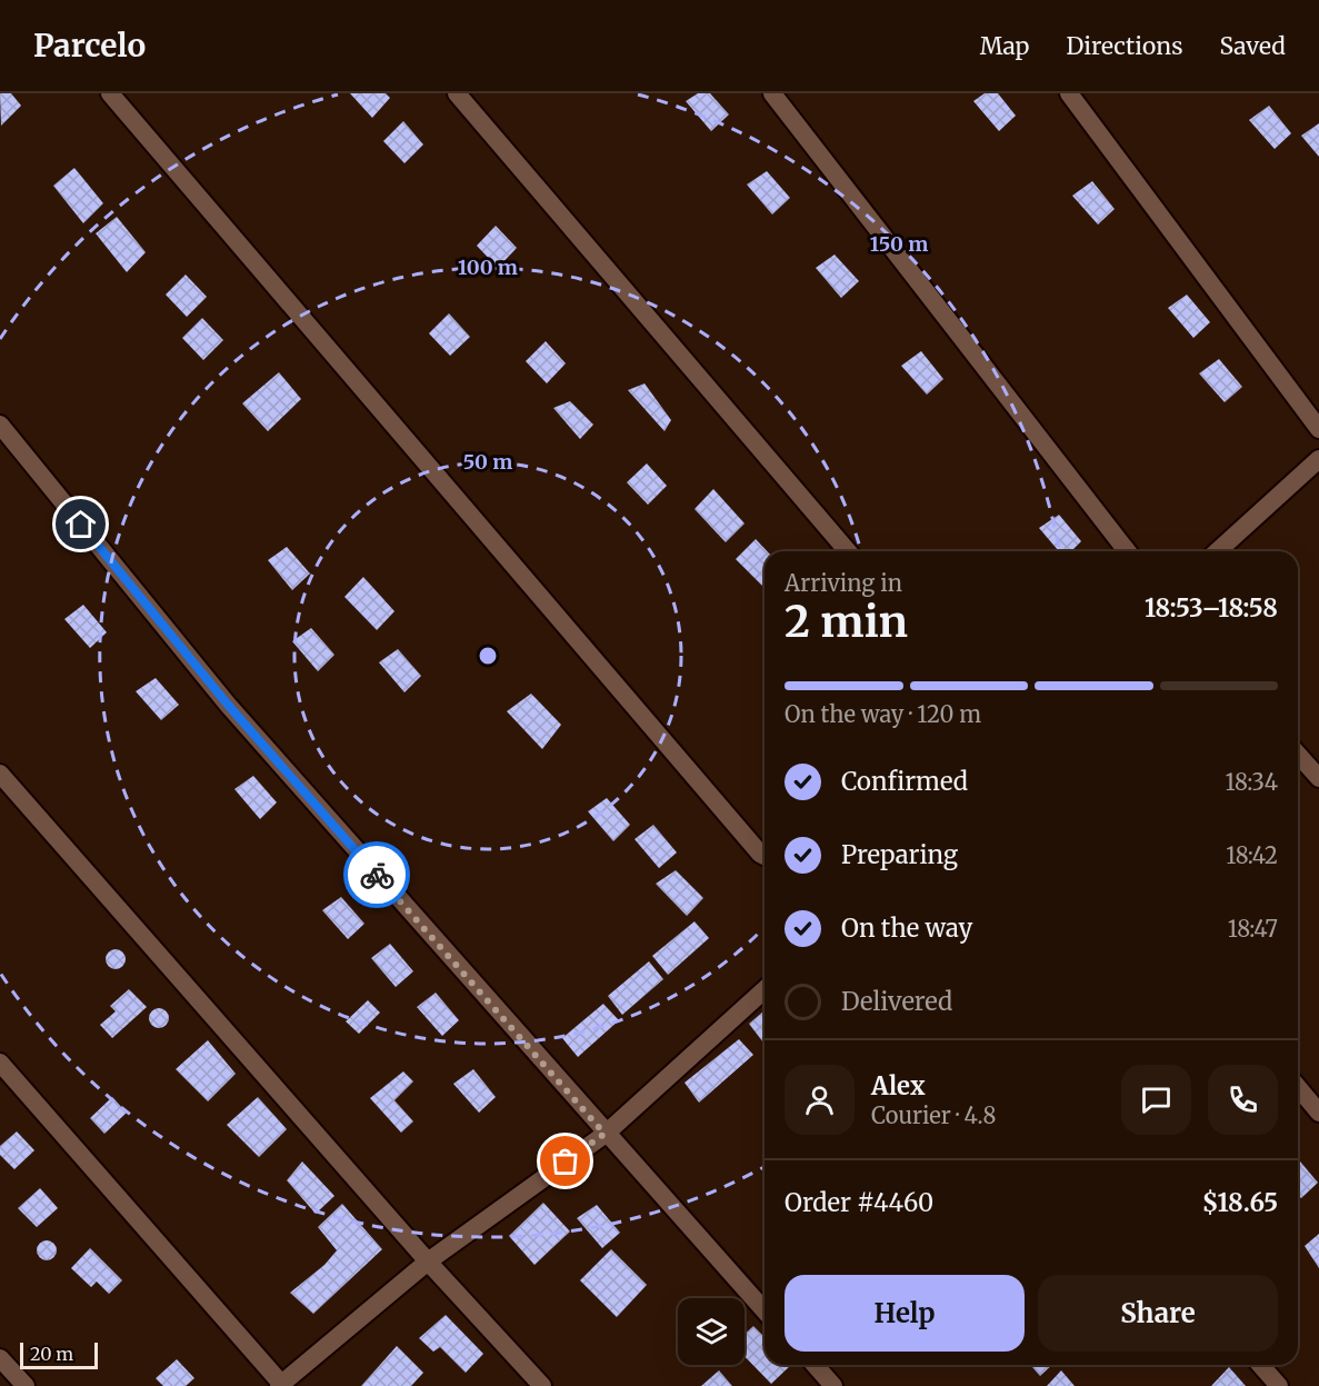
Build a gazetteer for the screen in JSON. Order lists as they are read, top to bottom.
{
  "scale_bar": "20 m",
  "page": {
    "header": "Parcelo",
    "nav": ["Map", "Directions", "Saved"],
    "heading": ["2 min", "Arriving in", "18:53–18:58"],
    "panel": [
      "Alex",
      "Courier · 4.8",
      "Order #4460",
      "$18.65"
    ],
    "bar": "On the way · 120 m",
    "list": [
      ["Confirmed", "18:34"],
      ["Preparing", "18:42"],
      ["On the way", "18:47"],
      "Delivered"
    ],
    "buttons": ["Help", "Share"],
    "scale": "20 m"
  },
  "rings": ["150 m", "100 m", "50 m"]
}
